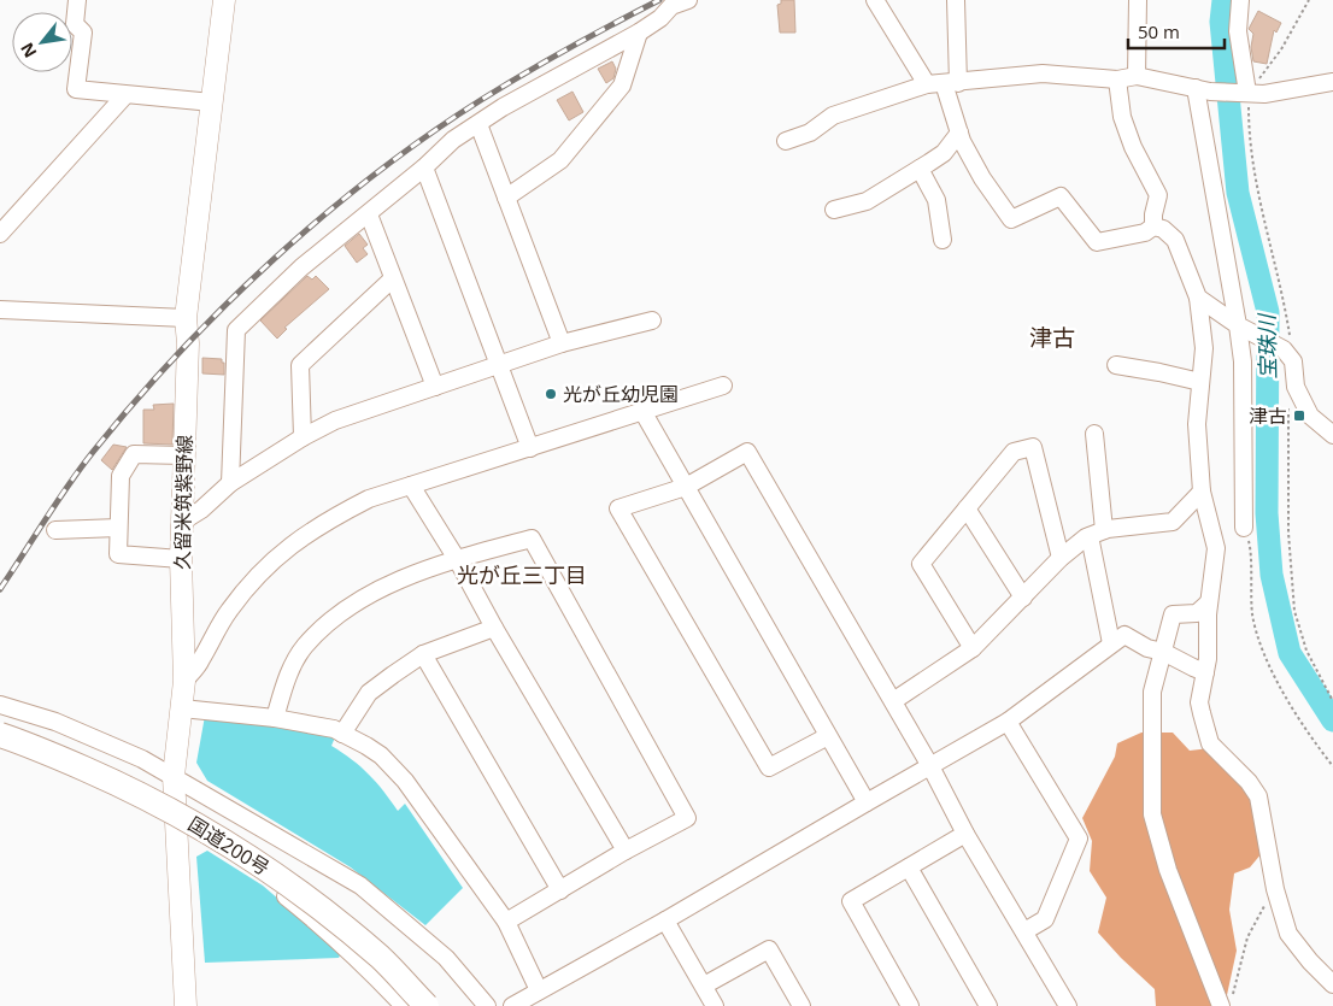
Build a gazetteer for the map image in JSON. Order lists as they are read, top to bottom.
{
  "streets": {
    "highway": ["国道200号"],
    "main road": ["久留米筑紫野線"]
  },
  "districts": ["津古", "光が丘三丁目"],
  "water": ["宝珠川"],
  "places": {
    "other": ["光が丘幼児園"],
    "transit": ["津古"]
  },
  "scale_bar": "50 m",
  "north": "bottom left"
}
